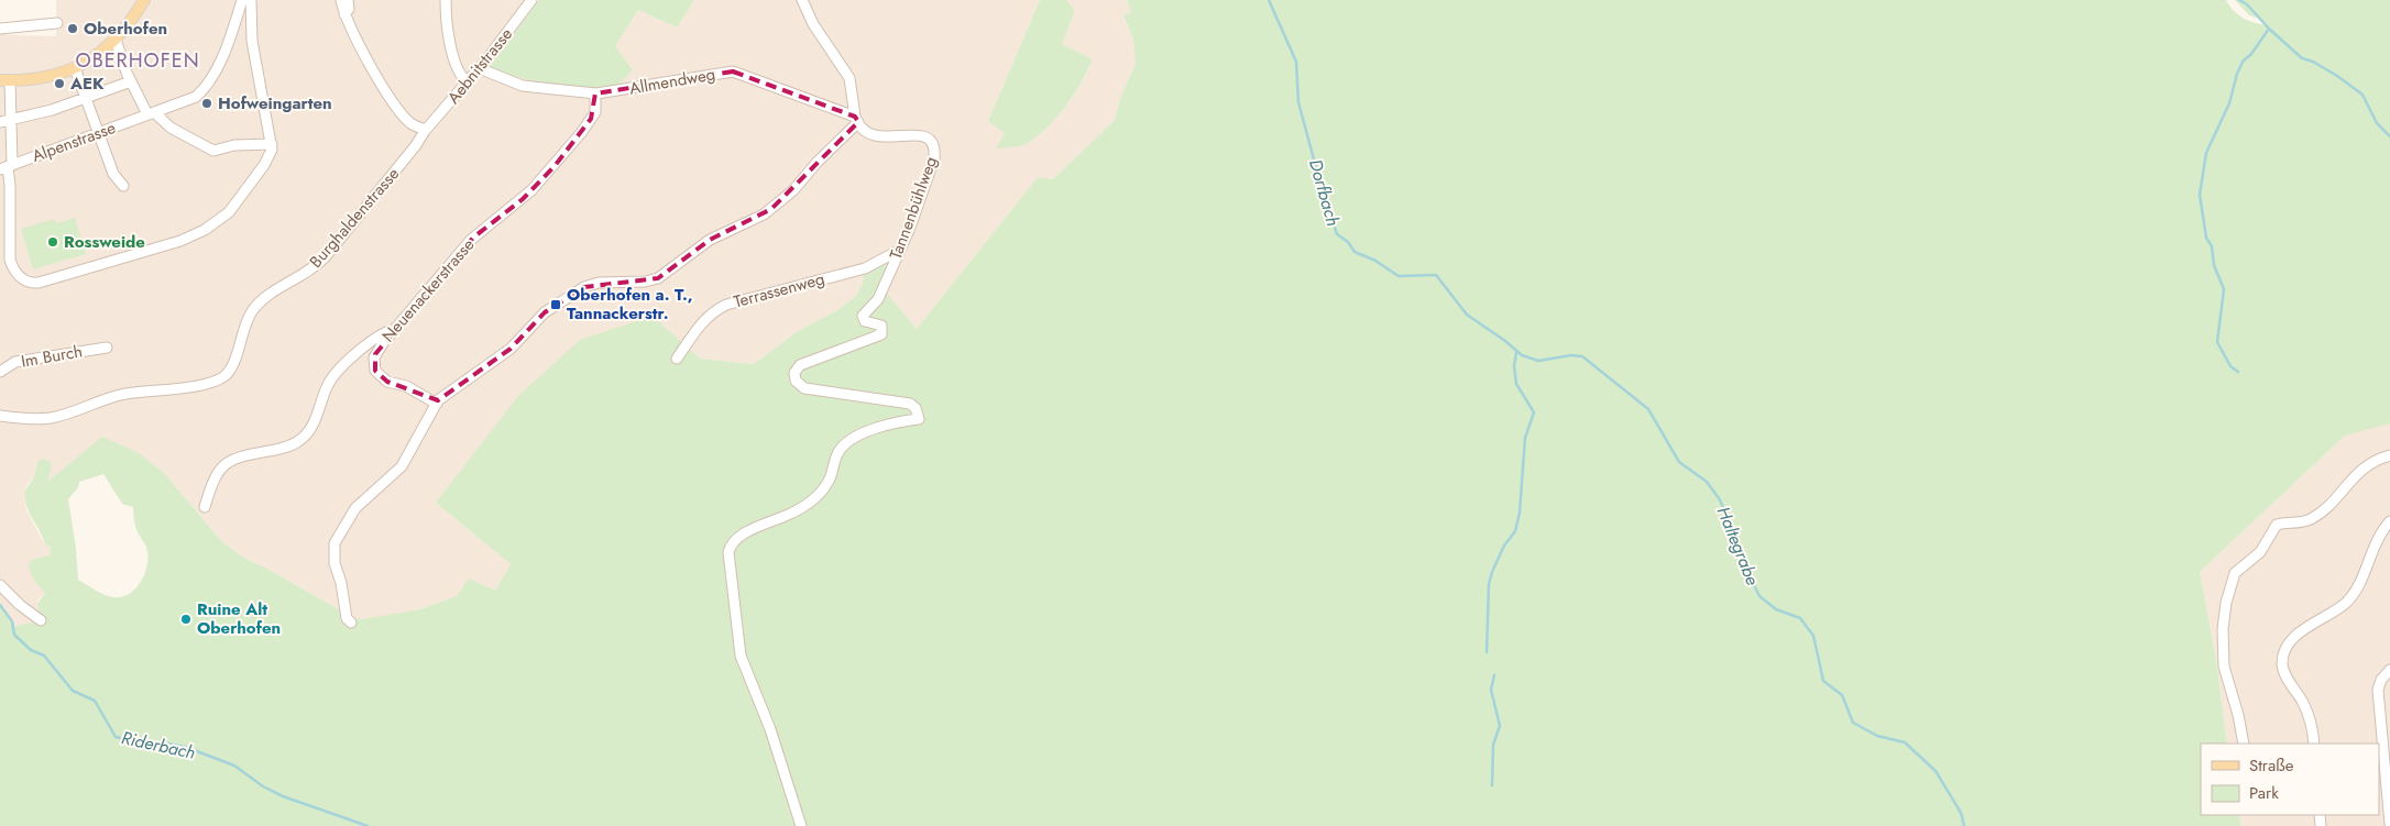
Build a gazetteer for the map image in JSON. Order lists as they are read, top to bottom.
{
  "streets": {
    "street": [
      "Aebnitstrasse",
      "Allmendweg",
      "Alpenstrasse",
      "Tannenbühlweg",
      "Burghaldenstrasse",
      "Neuenackerstrasse",
      "Terrassenweg",
      "Im Burch"
    ]
  },
  "crossings": [
    ["Aebnitstrasse", "Allmendweg"],
    ["Aebnitstrasse", "Burghaldenstrasse"],
    ["Allmendweg", "Tannenbühlweg"],
    ["Allmendweg", "Neuenackerstrasse"],
    ["Tannenbühlweg", "Terrassenweg"]
  ],
  "districts": ["OBERHOFEN"],
  "water": ["Dorfbach", "Haltegrabe", "Riderbach"],
  "places": {
    "other": [
      "Oberhofen",
      "AEK",
      "Hofweingarten",
      "Rossweide",
      "Ruine Alt Oberhofen"
    ],
    "transit": ["Oberhofen a. T., Tannackerstr."]
  },
  "legend": ["Straße", "Park"]
}
